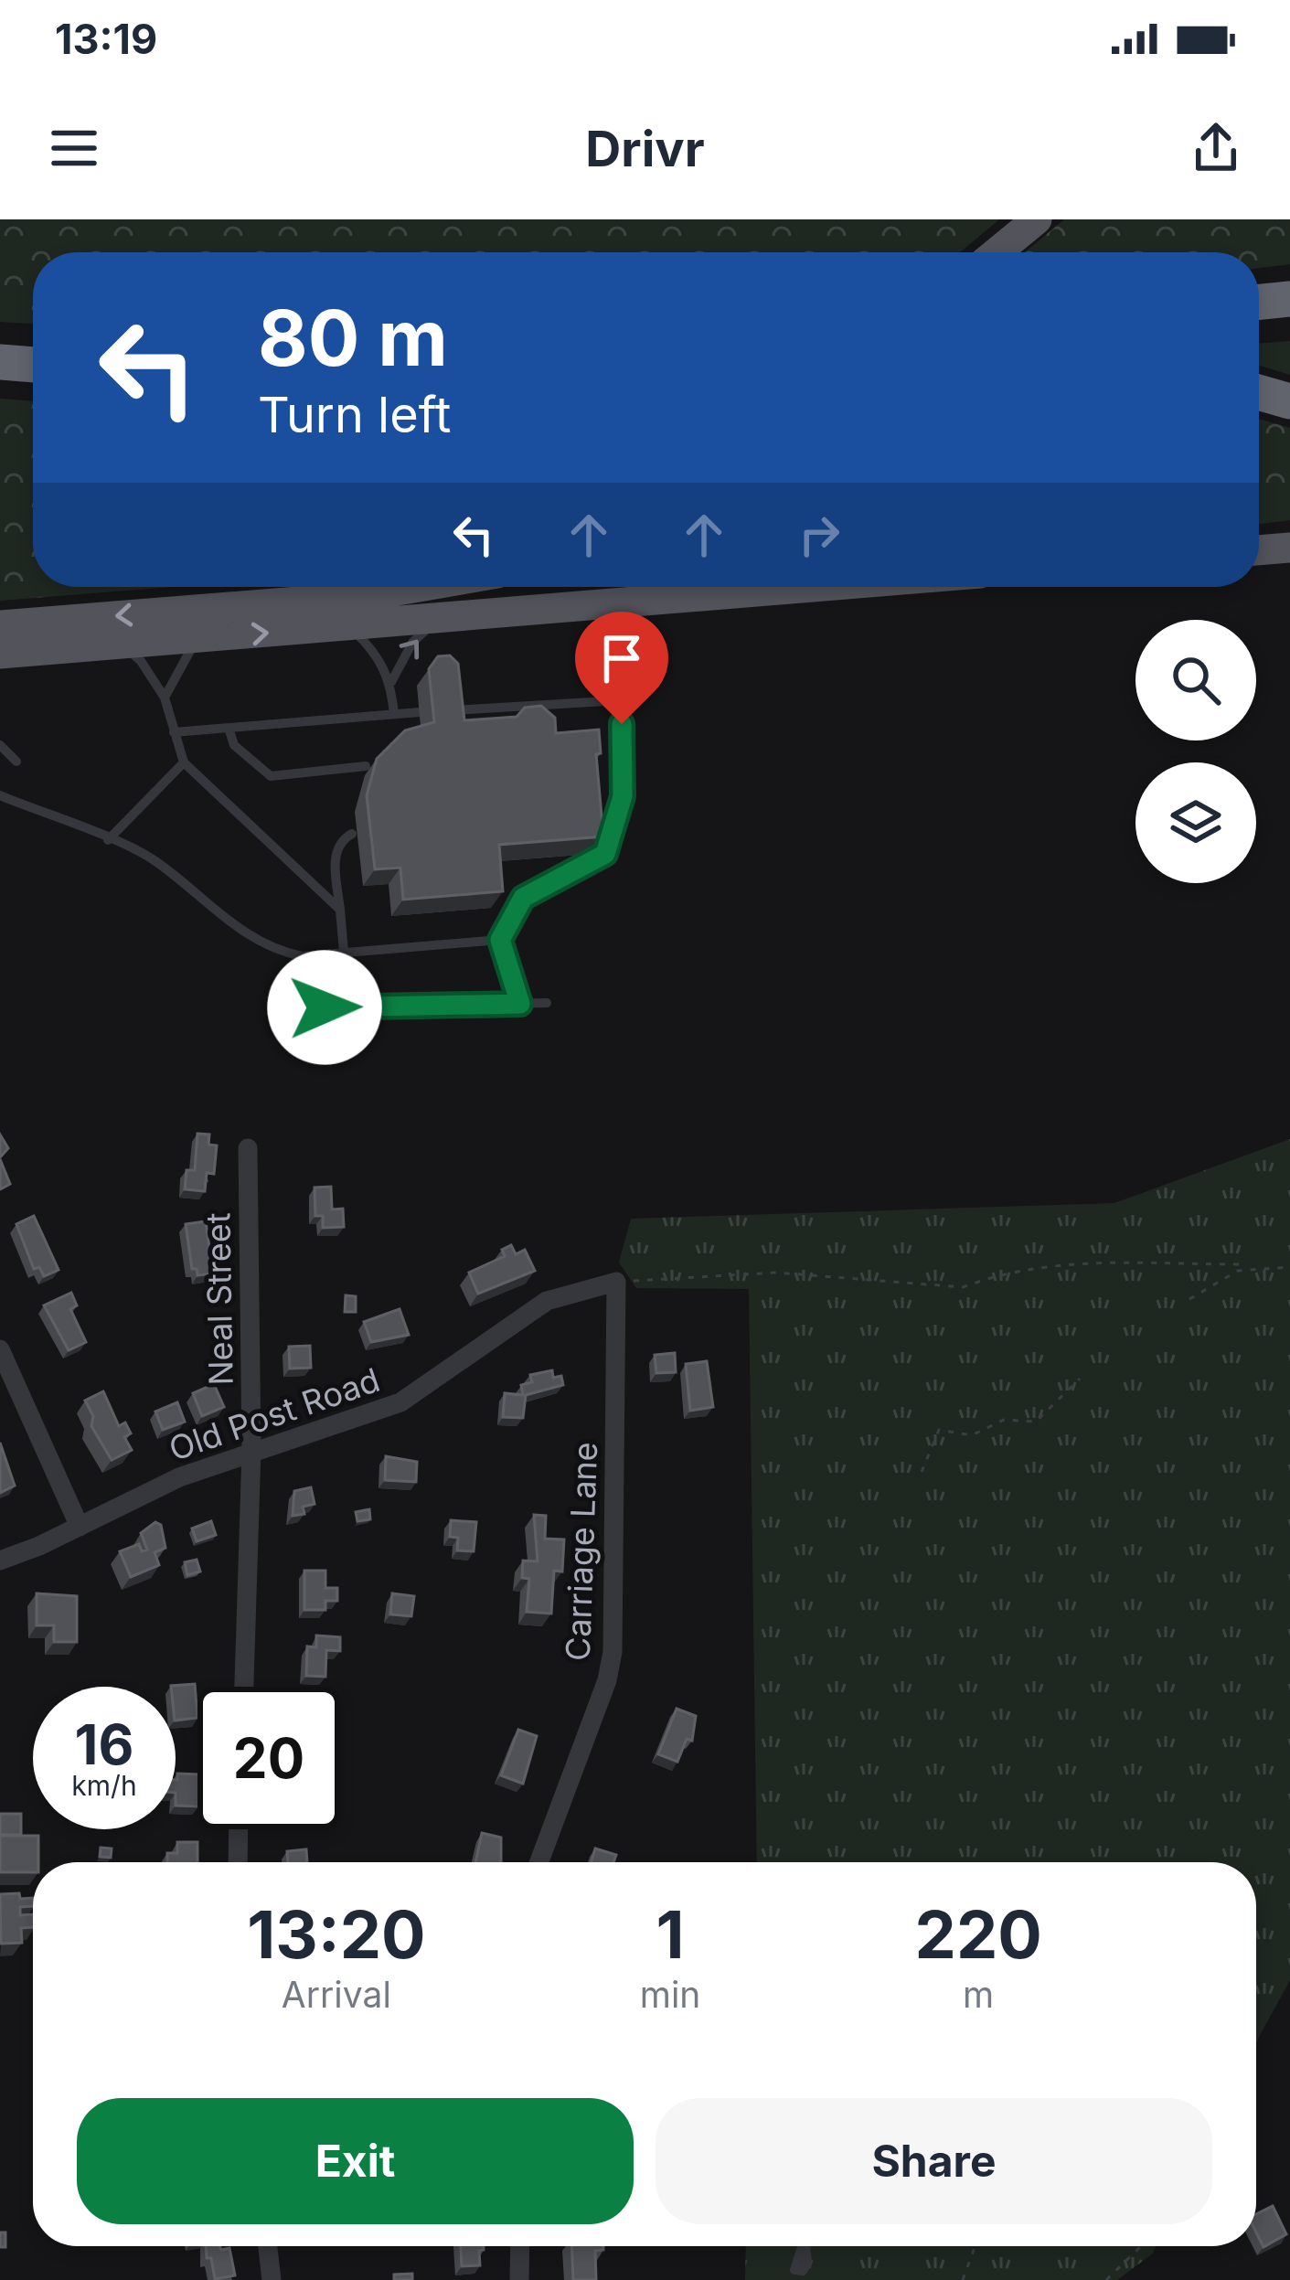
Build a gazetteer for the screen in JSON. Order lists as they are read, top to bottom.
{
  "streets": {
    "street": ["Neal Street", "Old Post Road", "Carriage Lane"]
  },
  "crossings": [
    ["Neal Street", "Old Post Road"],
    ["Old Post Road", "Carriage Lane"]
  ],
  "page": {
    "status": "13:19",
    "header": "Drivr",
    "turn": ["80 m", "Turn left"],
    "speed": "16 km/h",
    "limit": "20",
    "eta": [
      "13:20",
      "Arrival",
      "1",
      "min",
      "220",
      "m"
    ],
    "buttons": ["Exit", "Share"]
  }
}
